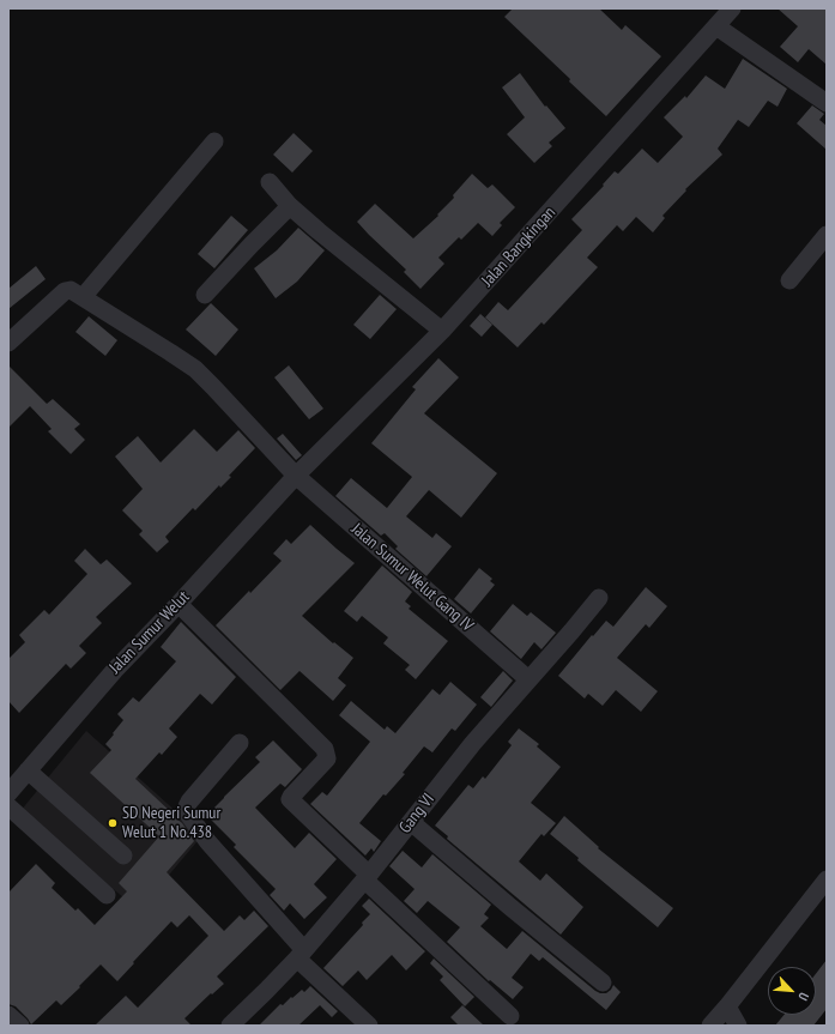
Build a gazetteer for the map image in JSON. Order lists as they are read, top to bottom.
{
  "streets": {
    "street": [
      "Jalan Bangkingan",
      "Jalan Sumur Welut Gang IV",
      "Jalan Sumur Welut",
      "Gang VI"
    ]
  },
  "crossings": [
    ["Jalan Bangkingan", "Jalan Sumur Welut Gang IV"],
    ["Jalan Bangkingan", "Jalan Sumur Welut"],
    ["Jalan Sumur Welut Gang IV", "Jalan Sumur Welut"],
    ["Jalan Sumur Welut Gang IV", "Gang VI"]
  ],
  "places": ["SD Negeri Sumur Welut 1 No.438"],
  "north": "bottom right"
}
